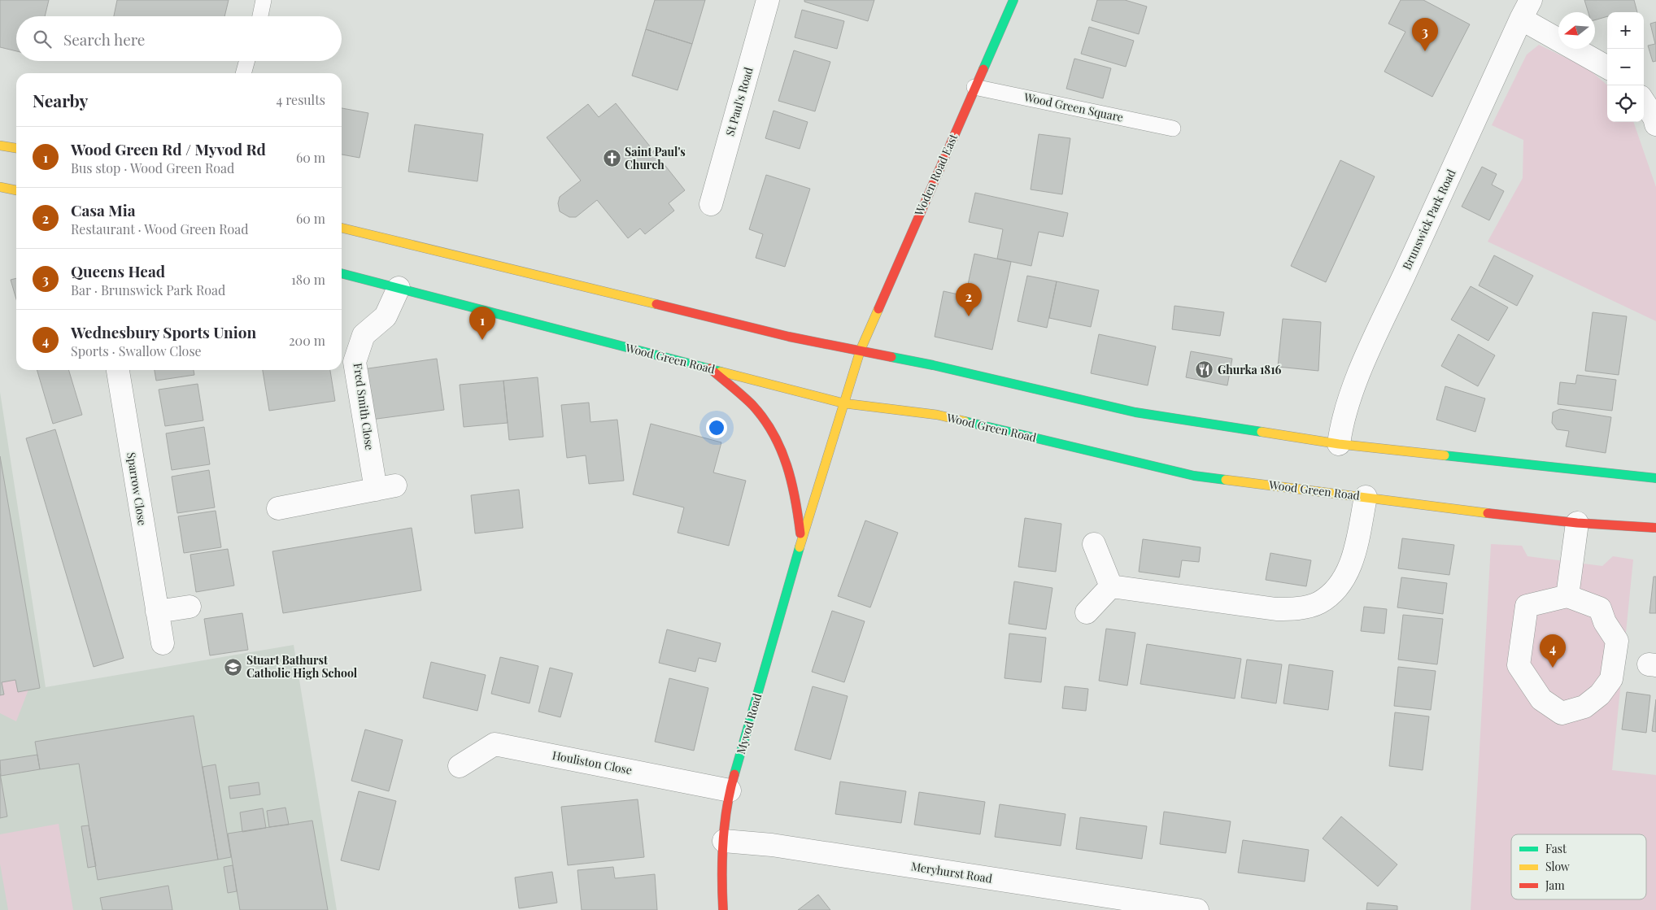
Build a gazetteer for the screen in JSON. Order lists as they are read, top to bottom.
{
  "streets": {
    "main road": ["Woden Road East", "Wood Green Road", "Myvod Road"],
    "street": [
      "St Paul's Road",
      "Brunswick Park Road",
      "Fred Smith Close",
      "Sparrow Close",
      "Houliston Close",
      "Meryhurst Road"
    ],
    "lane": ["Wood Green Square"]
  },
  "crossings": [
    ["Wood Green Square", "Woden Road East"],
    ["Woden Road East", "Wood Green Road"],
    ["Woden Road East", "Myvod Road"],
    ["Wood Green Road", "Fred Smith Close"],
    ["Wood Green Road", "Myvod Road"],
    ["Myvod Road", "Houliston Close"],
    ["Myvod Road", "Meryhurst Road"]
  ],
  "places": {
    "church": ["Saint Paul's Church"],
    "restaurant": ["Ghurka 1816"],
    "school or university": ["Stuart Bathurst Catholic High School"]
  },
  "legend": ["Fast", "Slow", "Jam"],
  "north": "left",
  "page": {
    "map_buttons": ["+", "−"],
    "search": "Search here",
    "pins": [
      "3",
      "2",
      "1",
      "4"
    ],
    "heading": ["Nearby", "4 results"],
    "list": [
      {
        "mark": "1",
        "name": "Wood Green Rd / Myvod Rd",
        "note": "Bus stop · Wood Green Road",
        "value": "60 m"
      },
      {
        "mark": "2",
        "name": "Casa Mia",
        "note": "Restaurant · Wood Green Road",
        "value": "60 m"
      },
      {
        "mark": "3",
        "name": "Queens Head",
        "note": "Bar · Brunswick Park Road",
        "value": "180 m"
      },
      {
        "mark": "4",
        "name": "Wednesbury Sports Union",
        "note": "Sports · Swallow Close",
        "value": "200 m"
      }
    ]
  }
}
